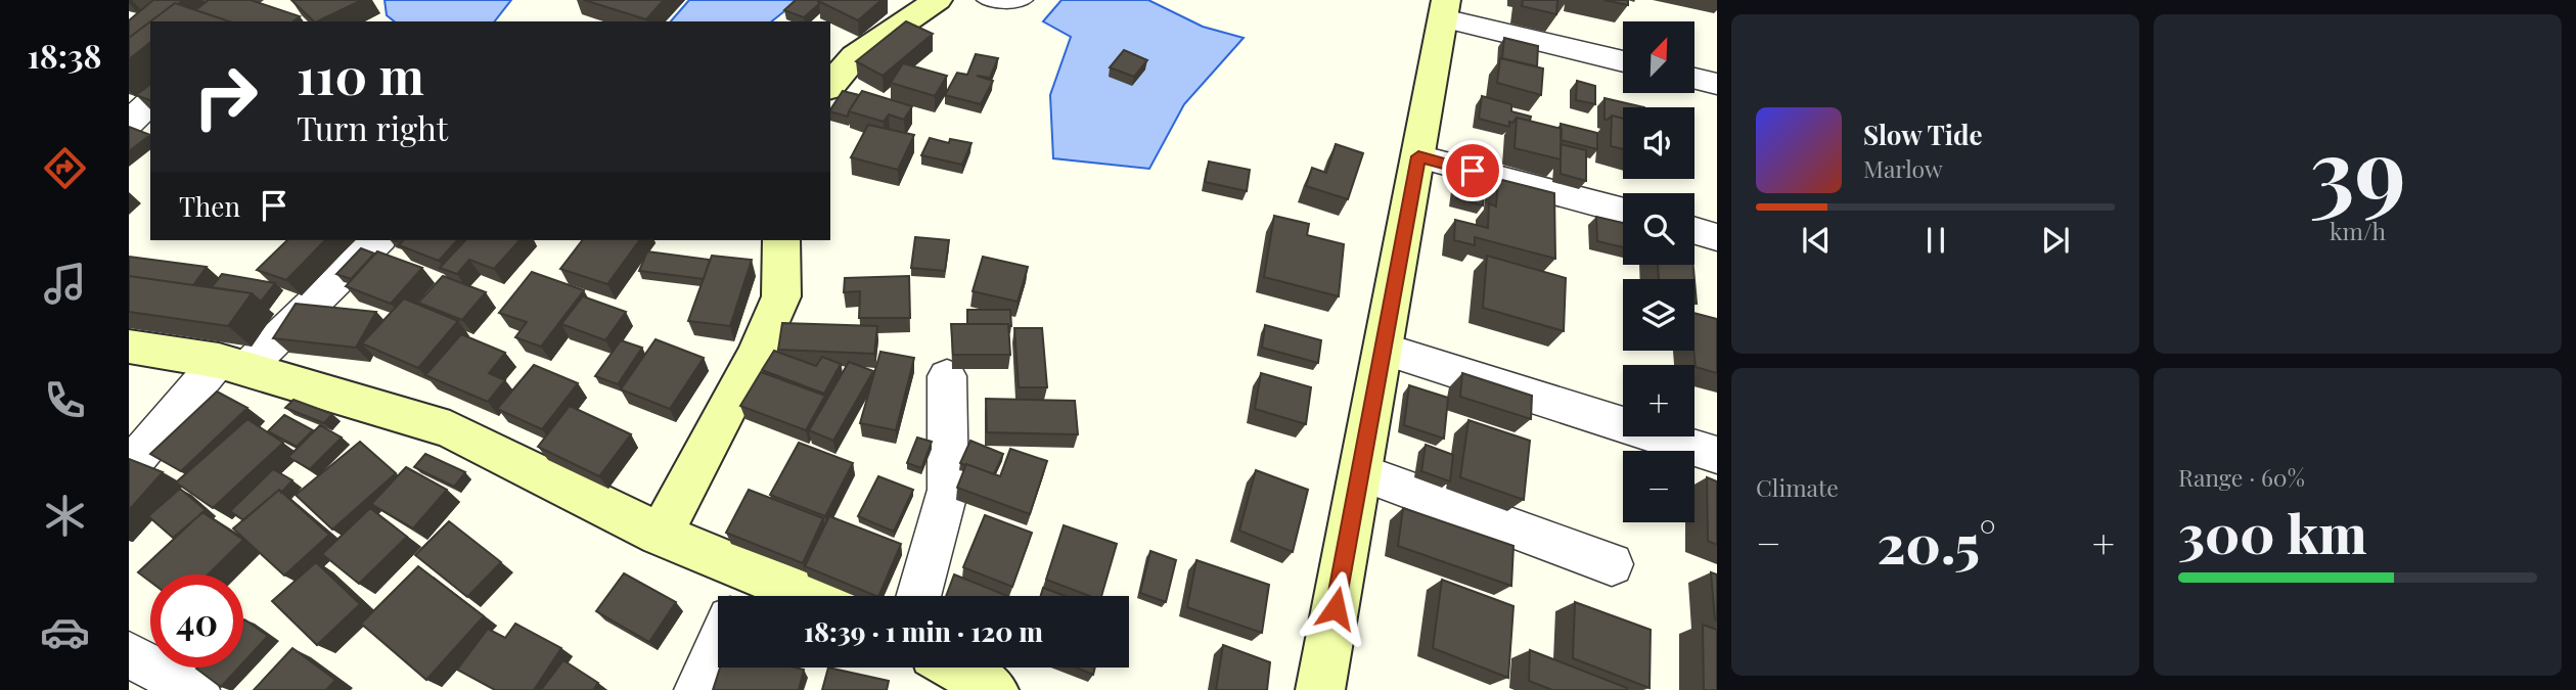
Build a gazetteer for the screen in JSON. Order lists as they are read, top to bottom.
{
  "north": "top right",
  "page": {
    "tabs": "18:38",
    "tile": [
      ["39", "km/h"],
      "Climate",
      ["Range · 60%", "300 km"]
    ],
    "map_buttons": ["+", "−"],
    "turn": ["110 m", "Turn right"],
    "song": ["Slow Tide", "Marlow"],
    "then": "Then",
    "heat": ["−", "20.5°", "+"],
    "limit": "40",
    "trip": "18:39 · 1 min · 120 m"
  }
}
